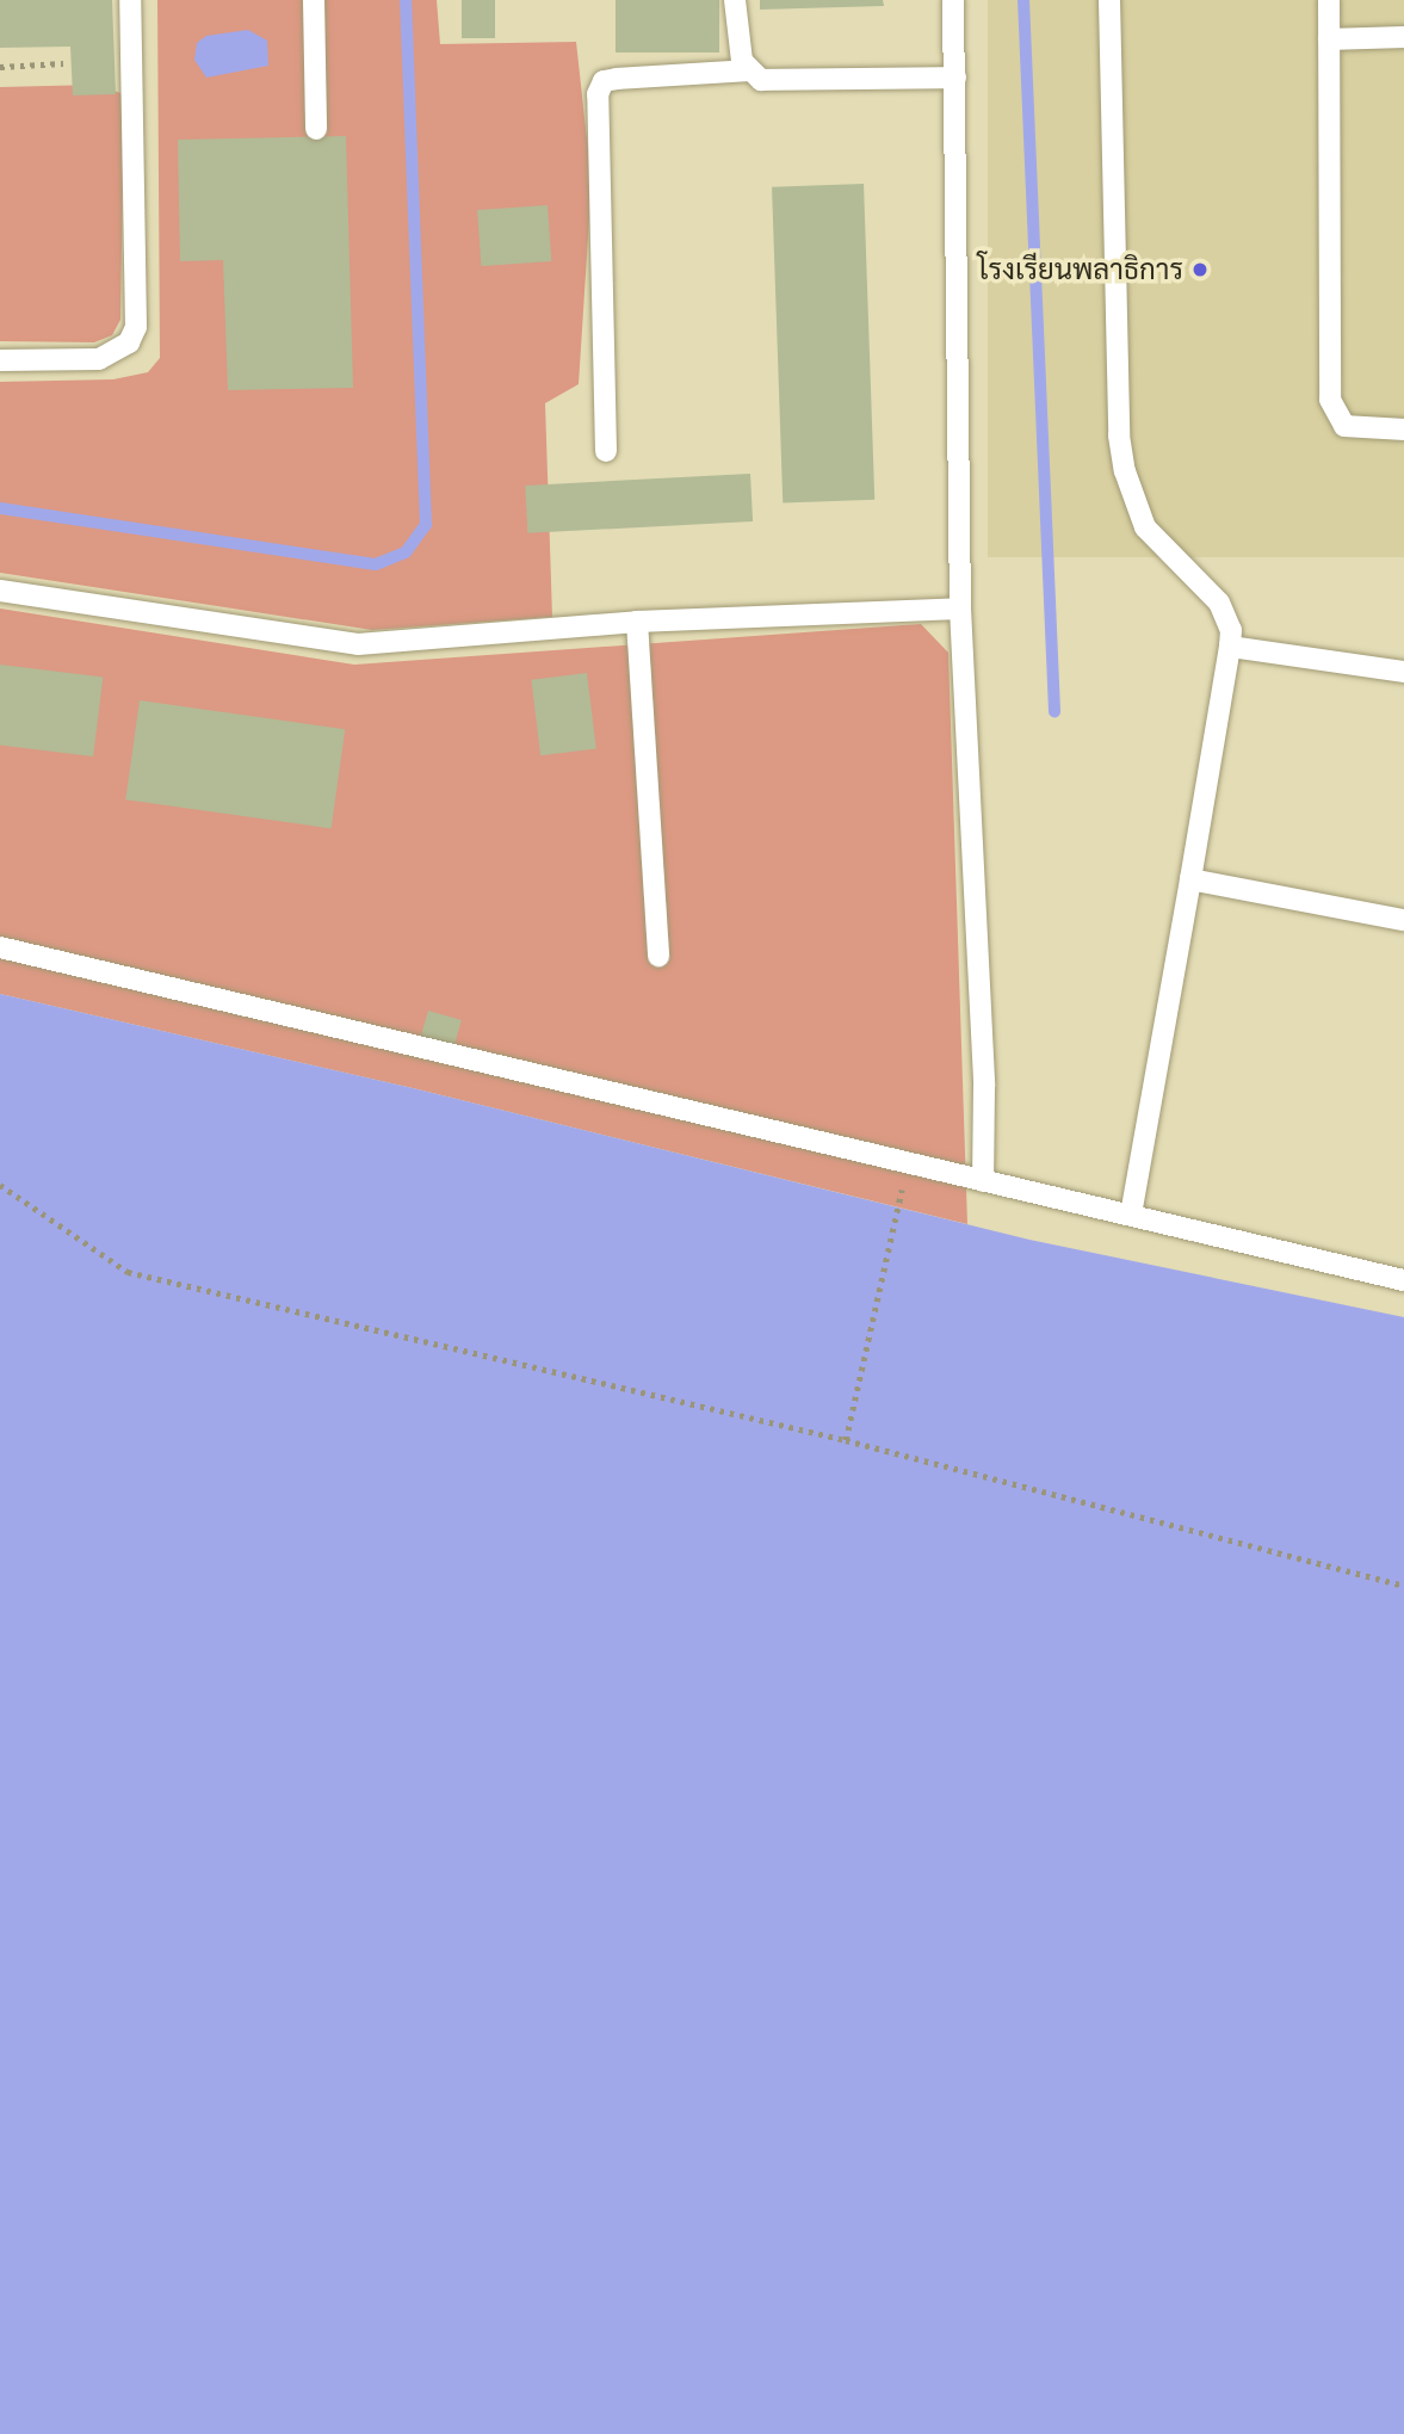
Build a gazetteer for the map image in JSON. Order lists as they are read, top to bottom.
{
  "places": ["โรงเรียนพลาธิการ"]
}
